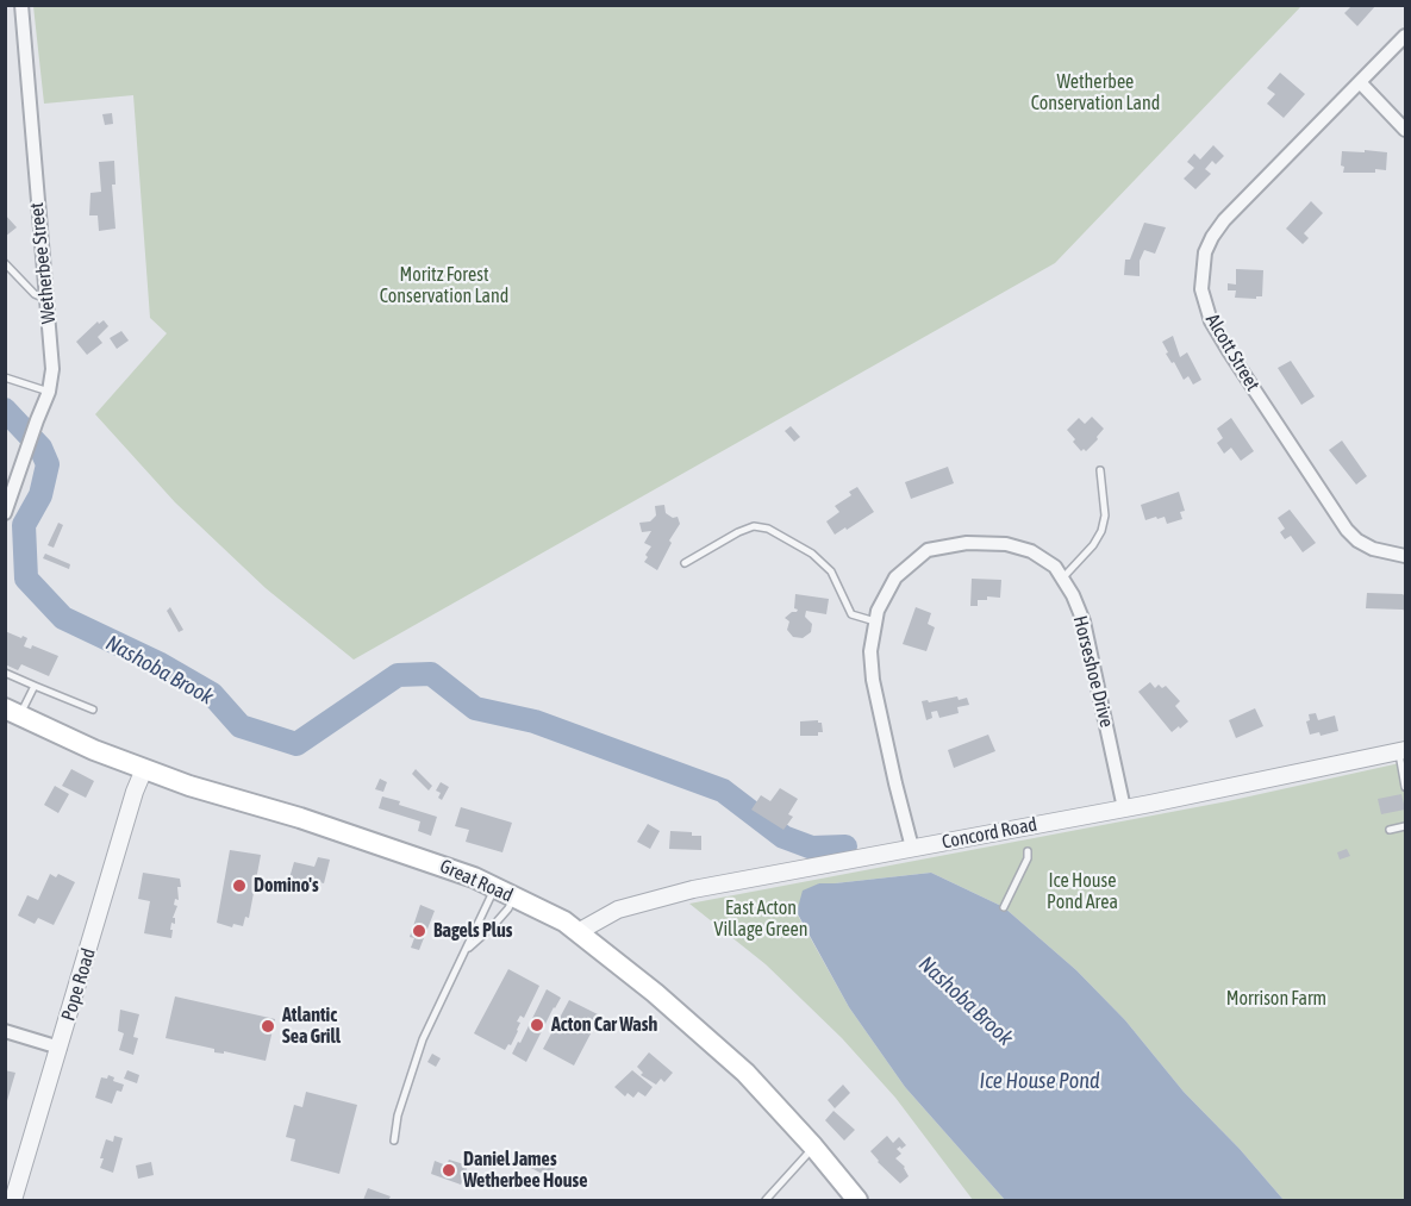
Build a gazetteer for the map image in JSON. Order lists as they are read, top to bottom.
{
  "streets": {
    "main road": ["Great Road"],
    "street": [
      "Wetherbee Street",
      "Alcott Street",
      "Horseshoe Drive",
      "Concord Road",
      "Pope Road"
    ]
  },
  "crossings": [
    ["Horseshoe Drive", "Concord Road"],
    ["Concord Road", "Great Road"],
    ["Great Road", "Pope Road"]
  ],
  "water": ["Nashoba Brook", "Ice House Pond"],
  "parks": [
    "Wetherbee Conservation Land",
    "Moritz Forest Conservation Land",
    "Ice House Pond Area",
    "East Acton Village Green",
    "Morrison Farm"
  ],
  "places": [
    "Domino's",
    "Bagels Plus",
    "Acton Car Wash",
    "Atlantic Sea Grill",
    "Daniel James Wetherbee House"
  ]
}
